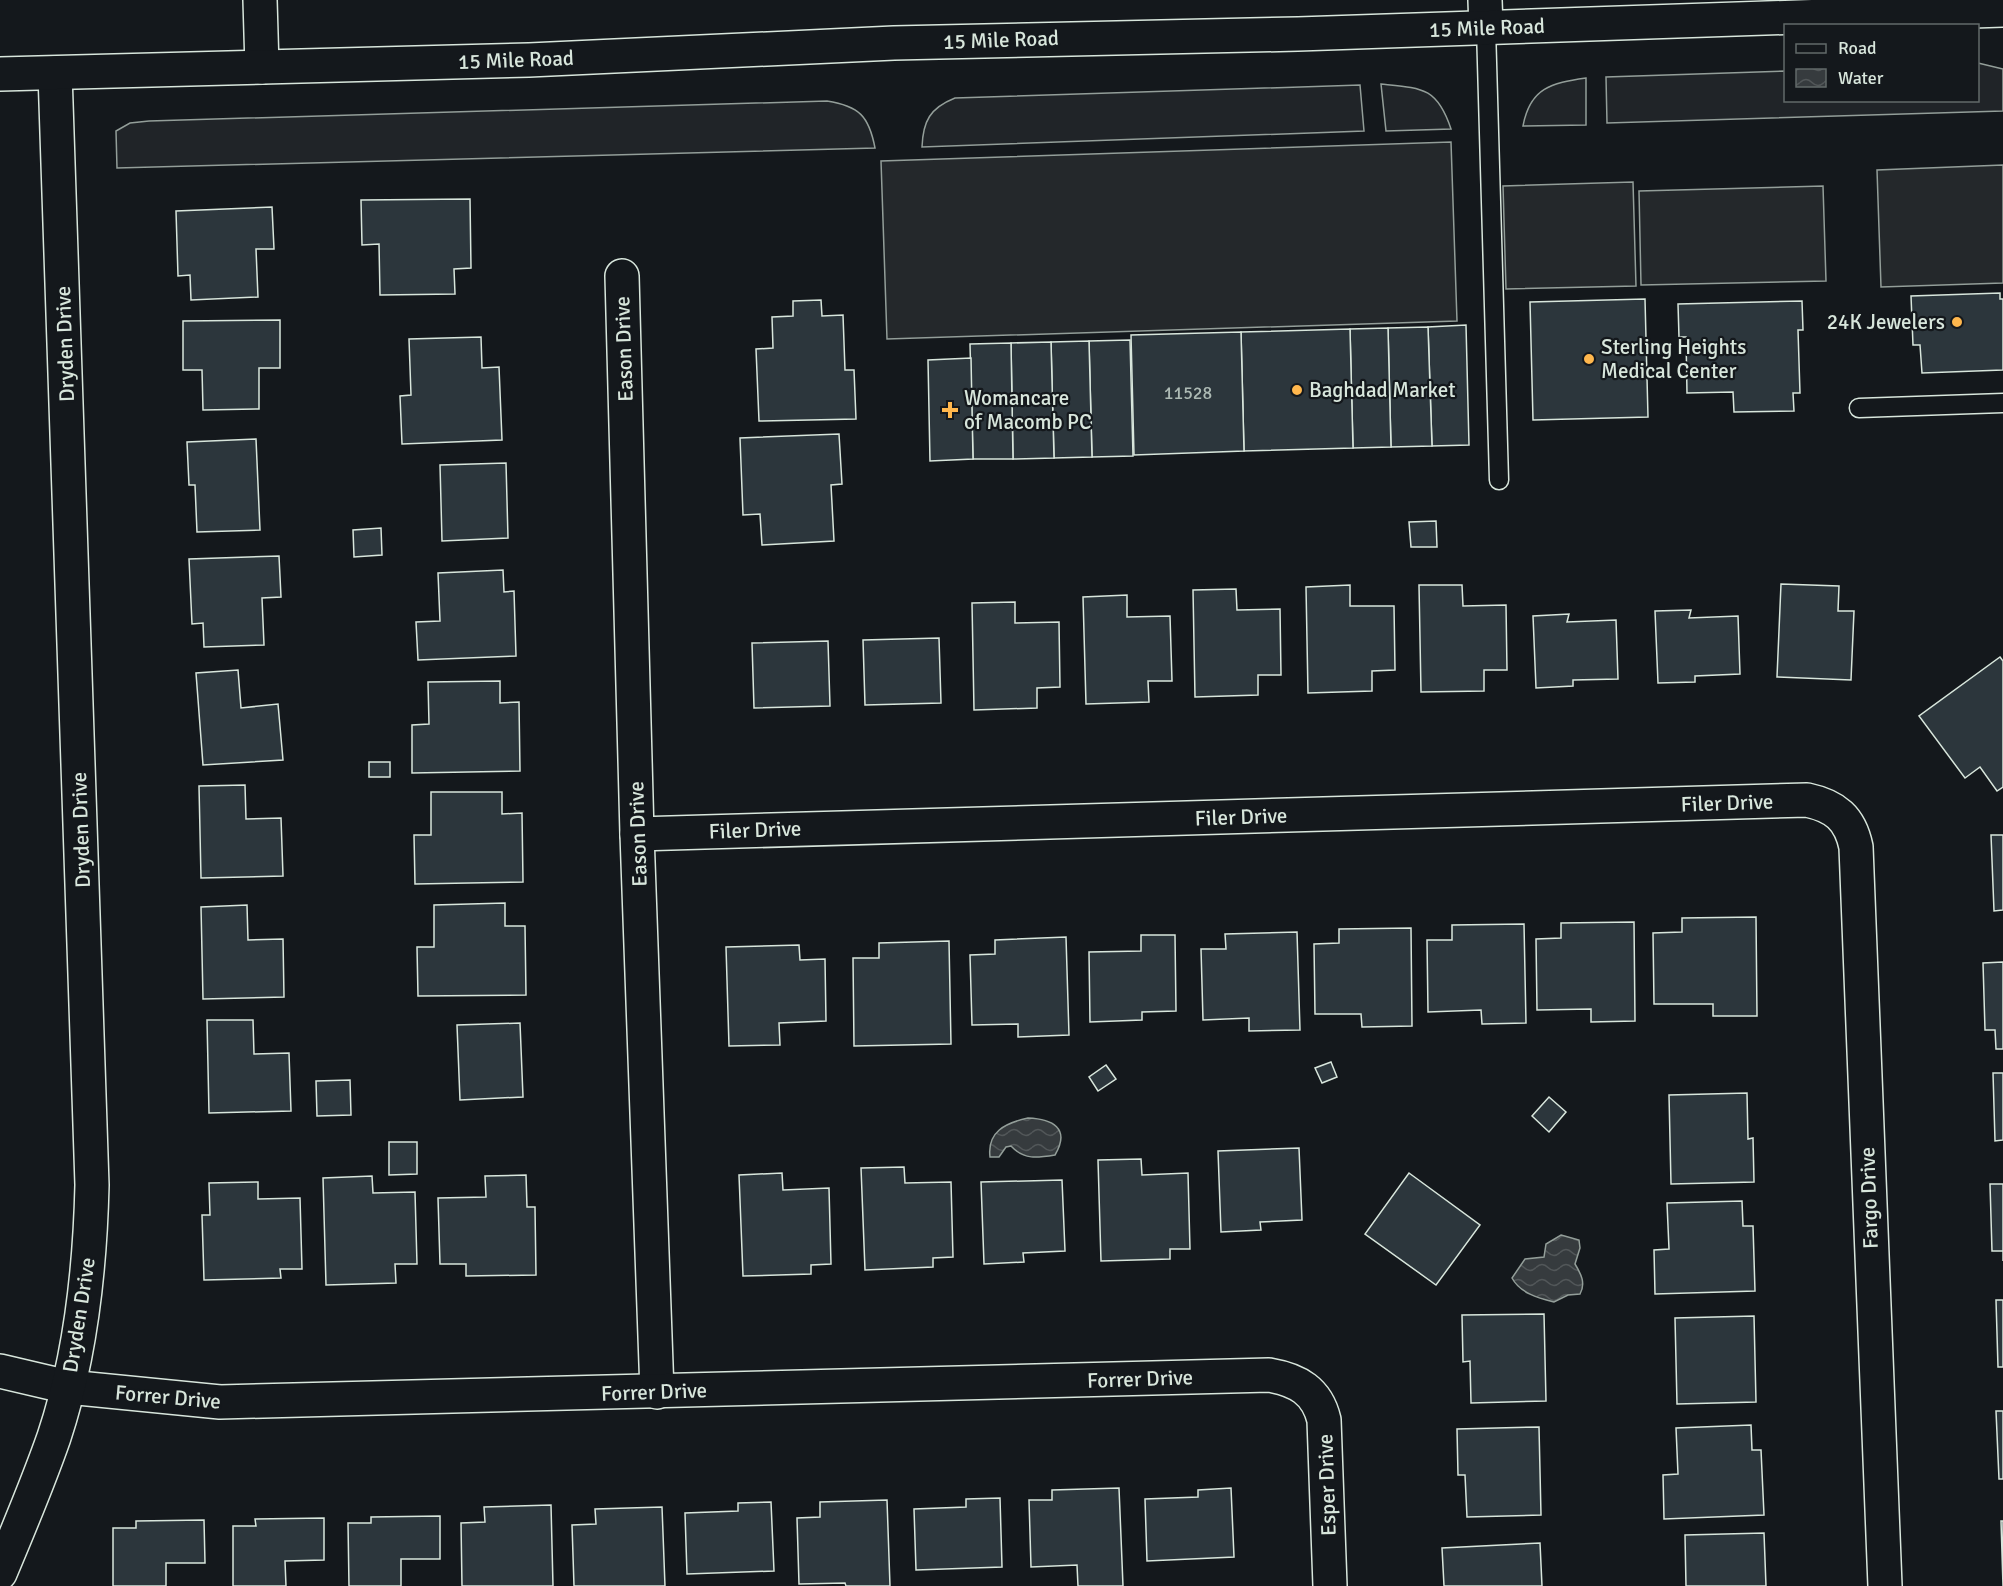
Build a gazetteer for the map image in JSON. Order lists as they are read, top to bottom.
{
  "streets": {
    "street": [
      "15 Mile Road",
      "Dryden Drive",
      "Eason Drive",
      "Filer Drive",
      "Fargo Drive",
      "Forrer Drive",
      "Esper Drive"
    ]
  },
  "crossings": [
    ["15 Mile Road", "Dryden Drive"],
    ["Dryden Drive", "Forrer Drive"],
    ["Eason Drive", "Filer Drive"],
    ["Eason Drive", "Forrer Drive"],
    ["Filer Drive", "Fargo Drive"],
    ["Forrer Drive", "Esper Drive"]
  ],
  "places": {
    "other": ["24K Jewelers", "Sterling Heights Medical Center", "Baghdad Market"],
    "health": ["Womancare of Macomb PC"]
  },
  "house_numbers": ["11528"],
  "legend": ["Road", "Water"]
}
